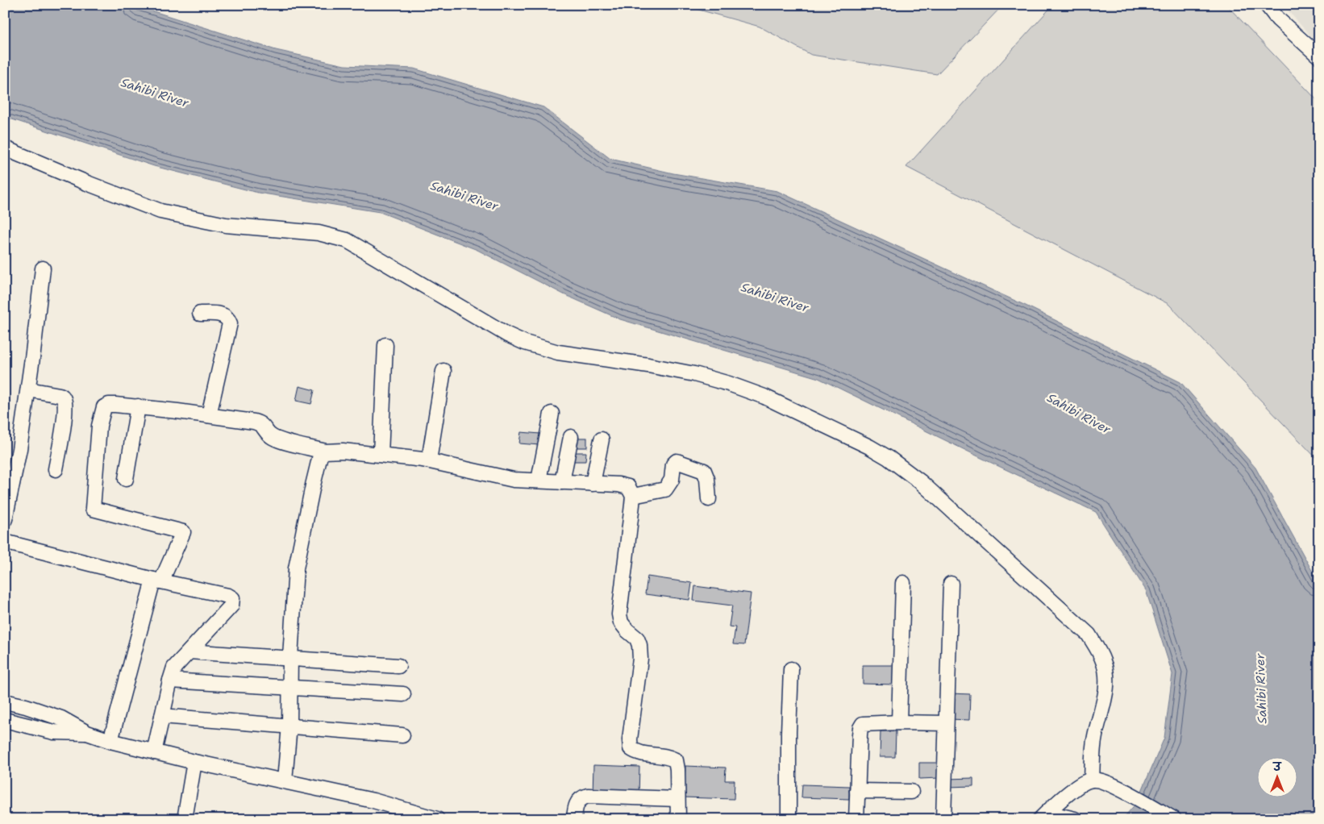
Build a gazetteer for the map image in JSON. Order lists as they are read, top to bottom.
{
  "water": ["Sahibi River"],
  "north": "top"
}
